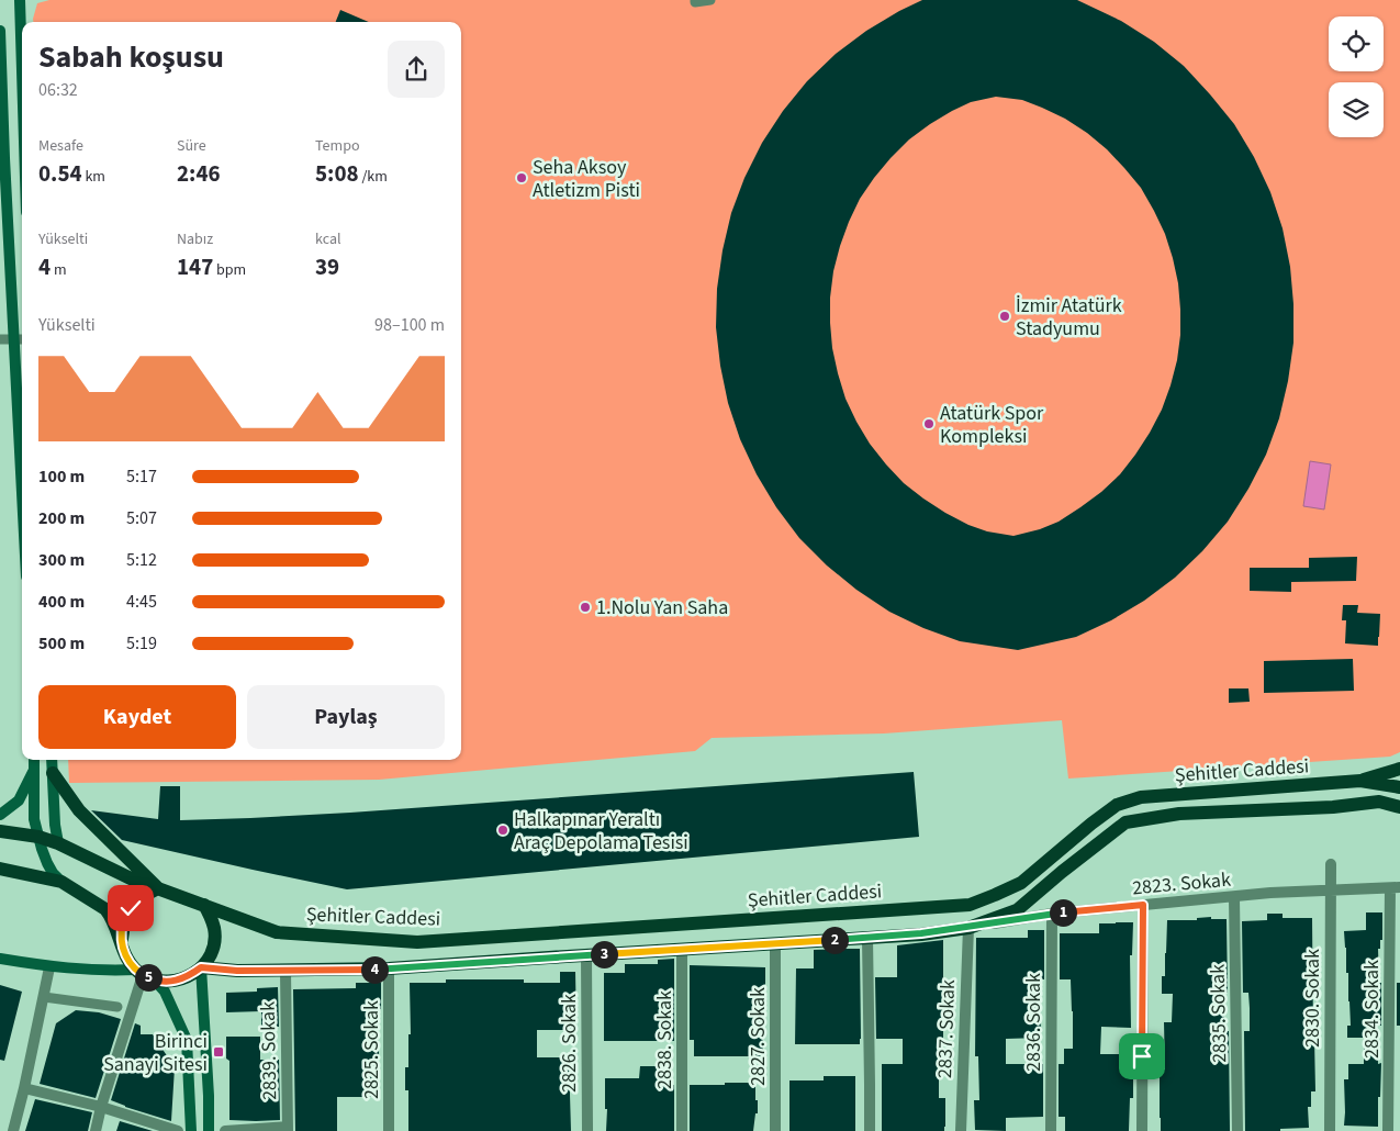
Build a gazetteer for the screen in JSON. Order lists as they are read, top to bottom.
{
  "streets": {
    "main road": ["Şehitler Caddesi"],
    "street": [
      "2823. Sokak",
      "2830. Sokak",
      "2834. Sokak",
      "2835. Sokak",
      "2836. Sokak",
      "2837. Sokak",
      "2827. Sokak",
      "2838. Sokak",
      "2826. Sokak",
      "2825. Sokak",
      "2839. Sokak"
    ]
  },
  "crossings": [
    ["Şehitler Caddesi", "2823. Sokak"],
    ["Şehitler Caddesi", "2837. Sokak"],
    ["Şehitler Caddesi", "2827. Sokak"],
    ["Şehitler Caddesi", "2838. Sokak"],
    ["Şehitler Caddesi", "2826. Sokak"],
    ["Şehitler Caddesi", "2825. Sokak"],
    ["Şehitler Caddesi", "2839. Sokak"],
    ["2823. Sokak", "2830. Sokak"],
    ["2823. Sokak", "2834. Sokak"],
    ["2823. Sokak", "2835. Sokak"],
    ["2823. Sokak", "2836. Sokak"],
    ["2823. Sokak", "2837. Sokak"]
  ],
  "places": {
    "other": [
      "Seha Aksoy Atletizm Pisti",
      "İzmir Atatürk Stadyumu",
      "Atatürk Spor Kompleksi",
      "1.Nolu Yan Saha",
      "Halkapınar Yeraltı Araç Depolama Tesisi"
    ],
    "transit": ["Birinci Sanayi Sitesi"]
  },
  "page": {
    "heading": ["Sabah koşusu", "06:32"],
    "stats": [
      ["Mesafe", "0.54 km"],
      ["Süre", "2:46"],
      ["Tempo", "5:08 /km"],
      ["Yükselti", "4 m"],
      ["Nabız", "147 bpm"],
      ["kcal", "39"]
    ],
    "chart": ["Yükselti", "98–100 m"],
    "list": [
      {
        "name": "100 m",
        "note": "5:17"
      },
      {
        "name": "200 m",
        "note": "5:07"
      },
      {
        "name": "300 m",
        "note": "5:12"
      },
      {
        "name": "400 m",
        "note": "4:45"
      },
      {
        "name": "500 m",
        "note": "5:19"
      }
    ],
    "buttons": ["Kaydet", "Paylaş"],
    "pins": [
      "1",
      "2",
      "3",
      "4",
      "5"
    ]
  }
}
